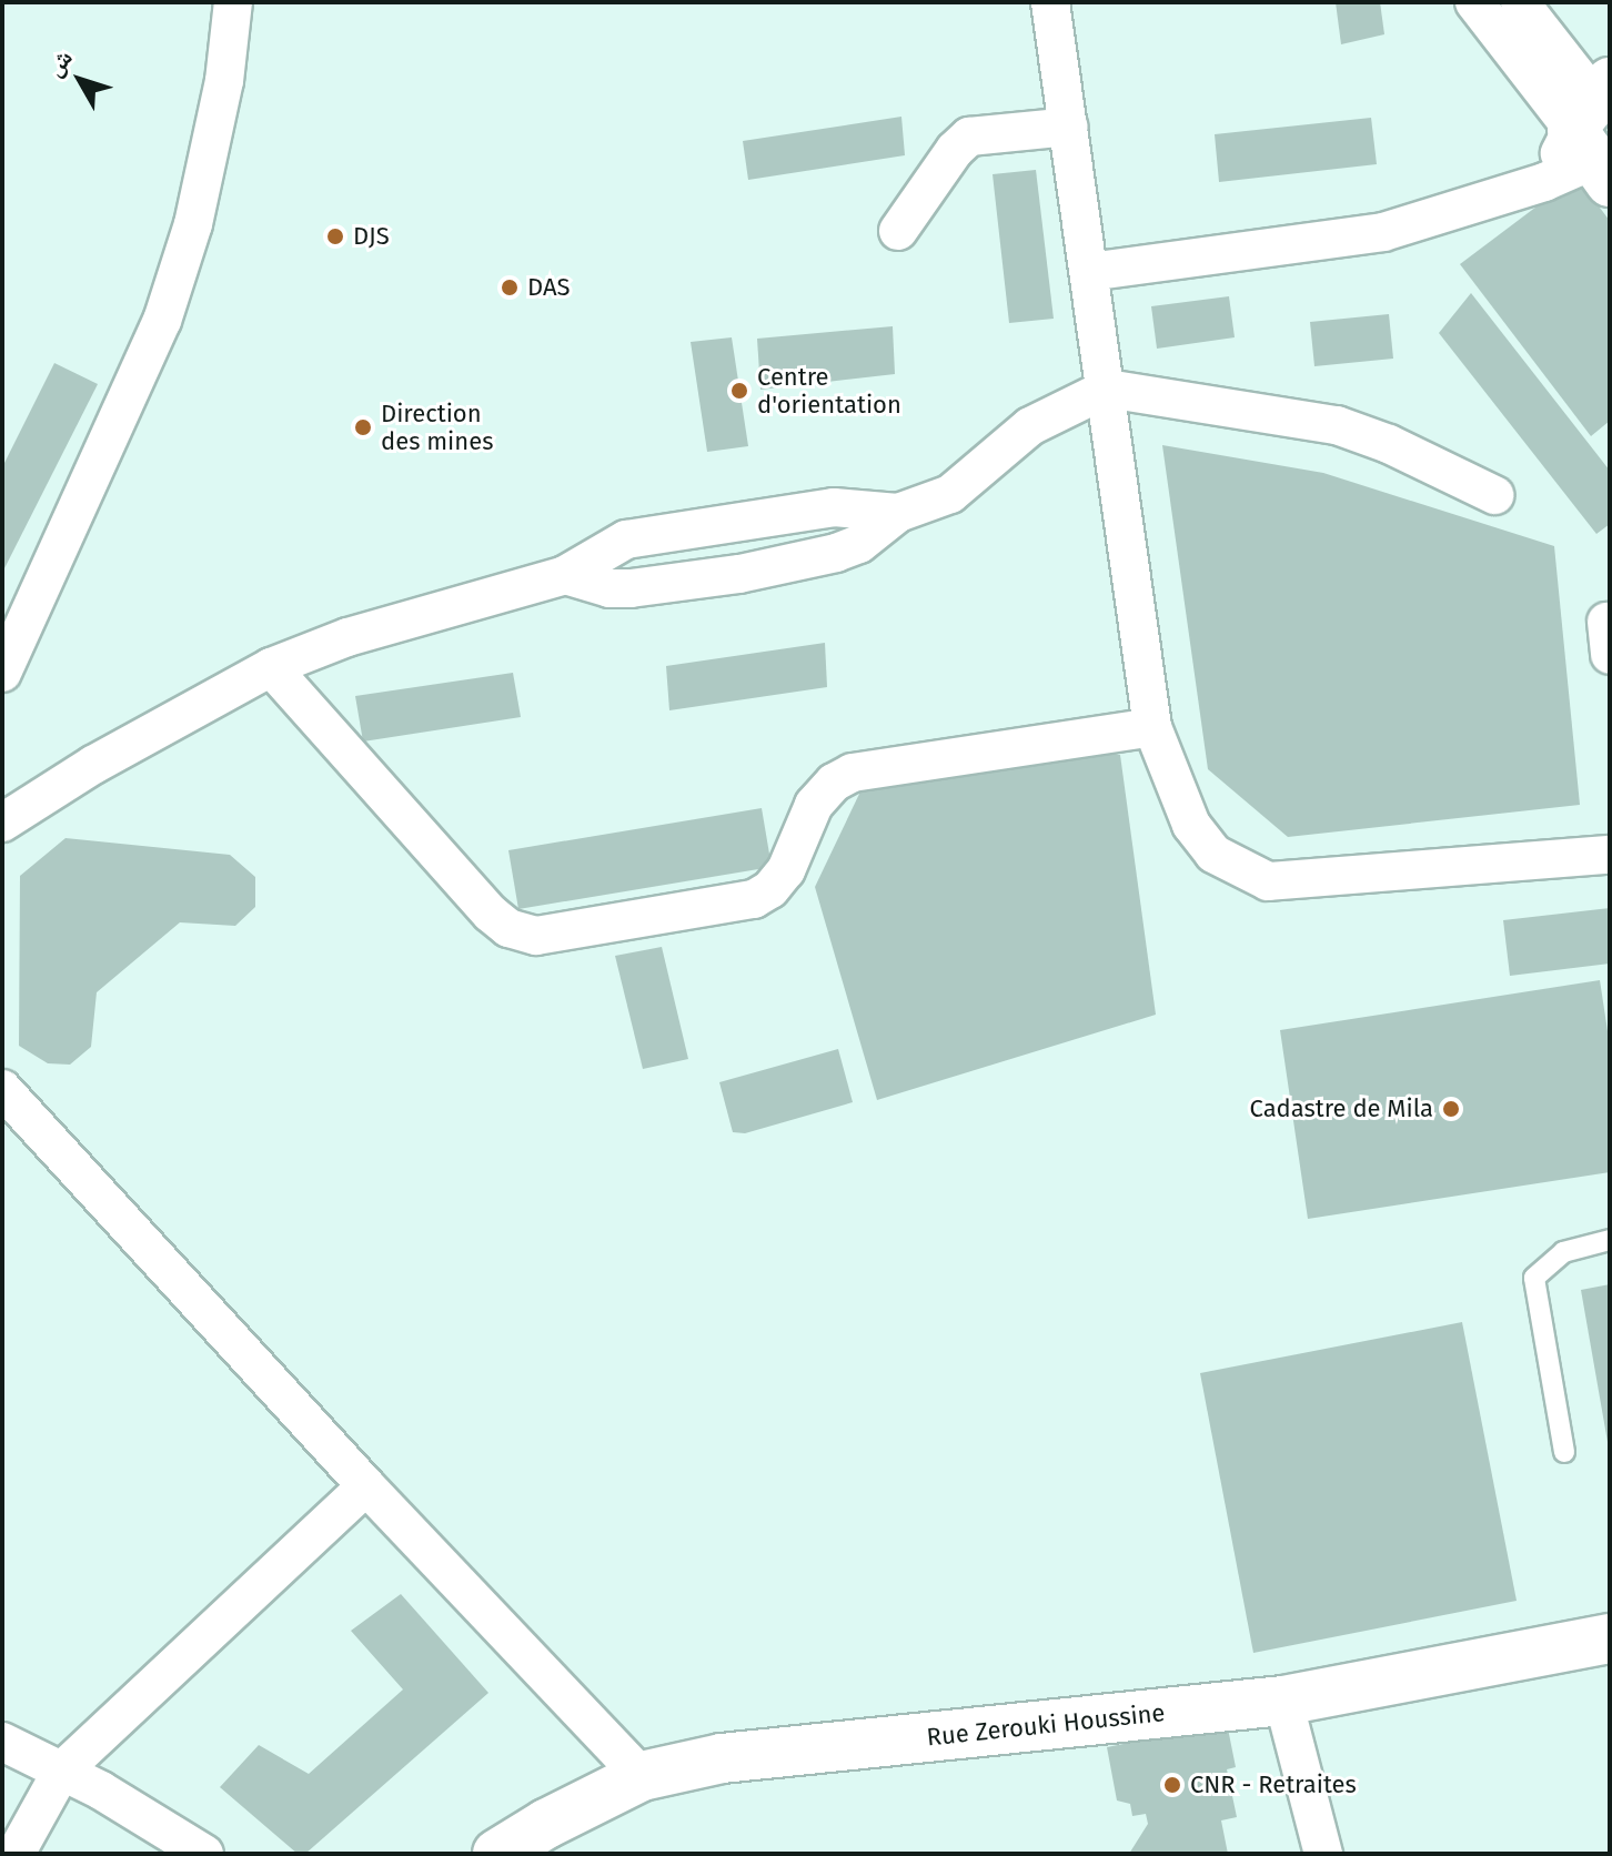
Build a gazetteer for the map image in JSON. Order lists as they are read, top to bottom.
{
  "streets": {
    "main road": ["Rue Zerouki Houssine"]
  },
  "places": [
    "DJS",
    "DAS",
    "Centre d'orientation",
    "Direction des mines",
    "Cadastre de Mila",
    "CNR - Retraites"
  ],
  "north": "top left"
}
